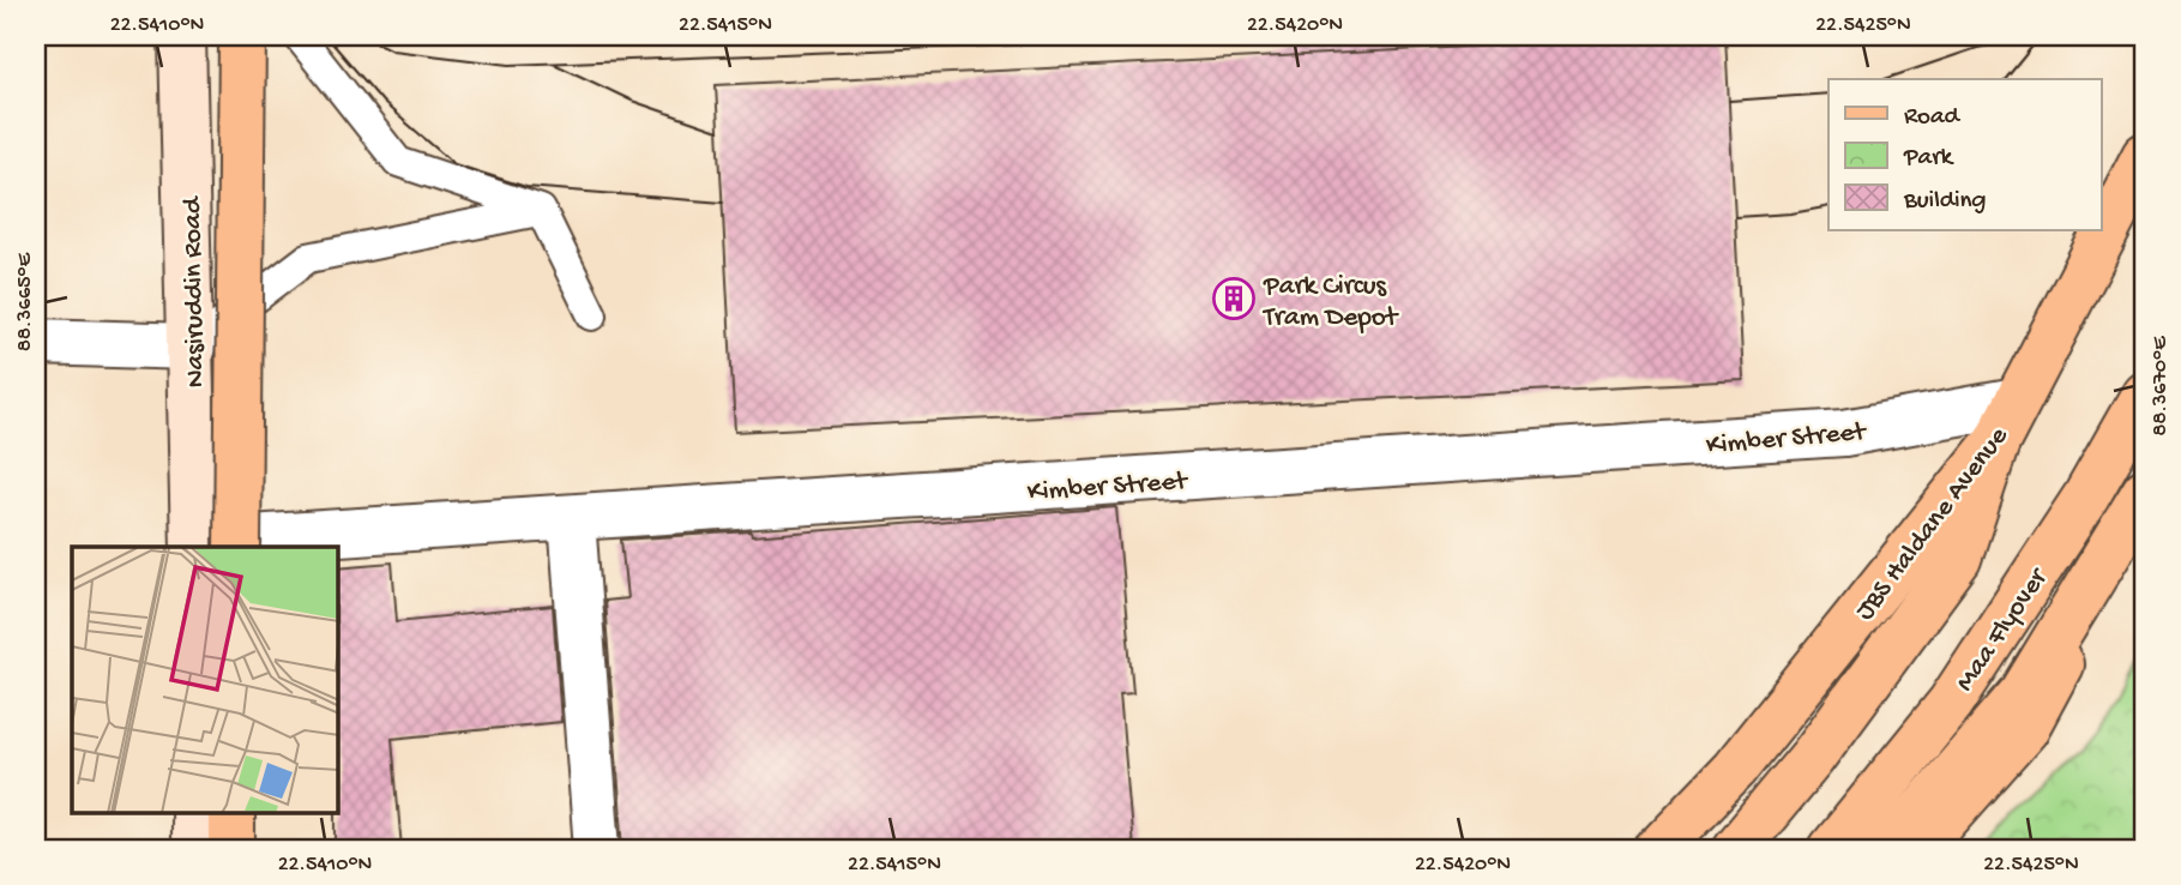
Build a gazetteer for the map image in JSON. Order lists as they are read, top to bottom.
{
  "streets": {
    "main road": ["Nasiruddin Road", "JBS Haldane Avenue", "Maa Flyover"],
    "street": ["Kimber Street"]
  },
  "crossings": [
    ["Nasiruddin Road", "Kimber Street"],
    ["Kimber Street", "JBS Haldane Avenue"]
  ],
  "places": {
    "building": ["Park Circus Tram Depot"]
  },
  "legend": ["Road", "Park", "Building"],
  "coordinates": [
    "22.5410°N",
    "22.5415°N",
    "22.5420°N",
    "22.5425°N",
    "88.3665°E",
    "88.3670°E"
  ]
}
